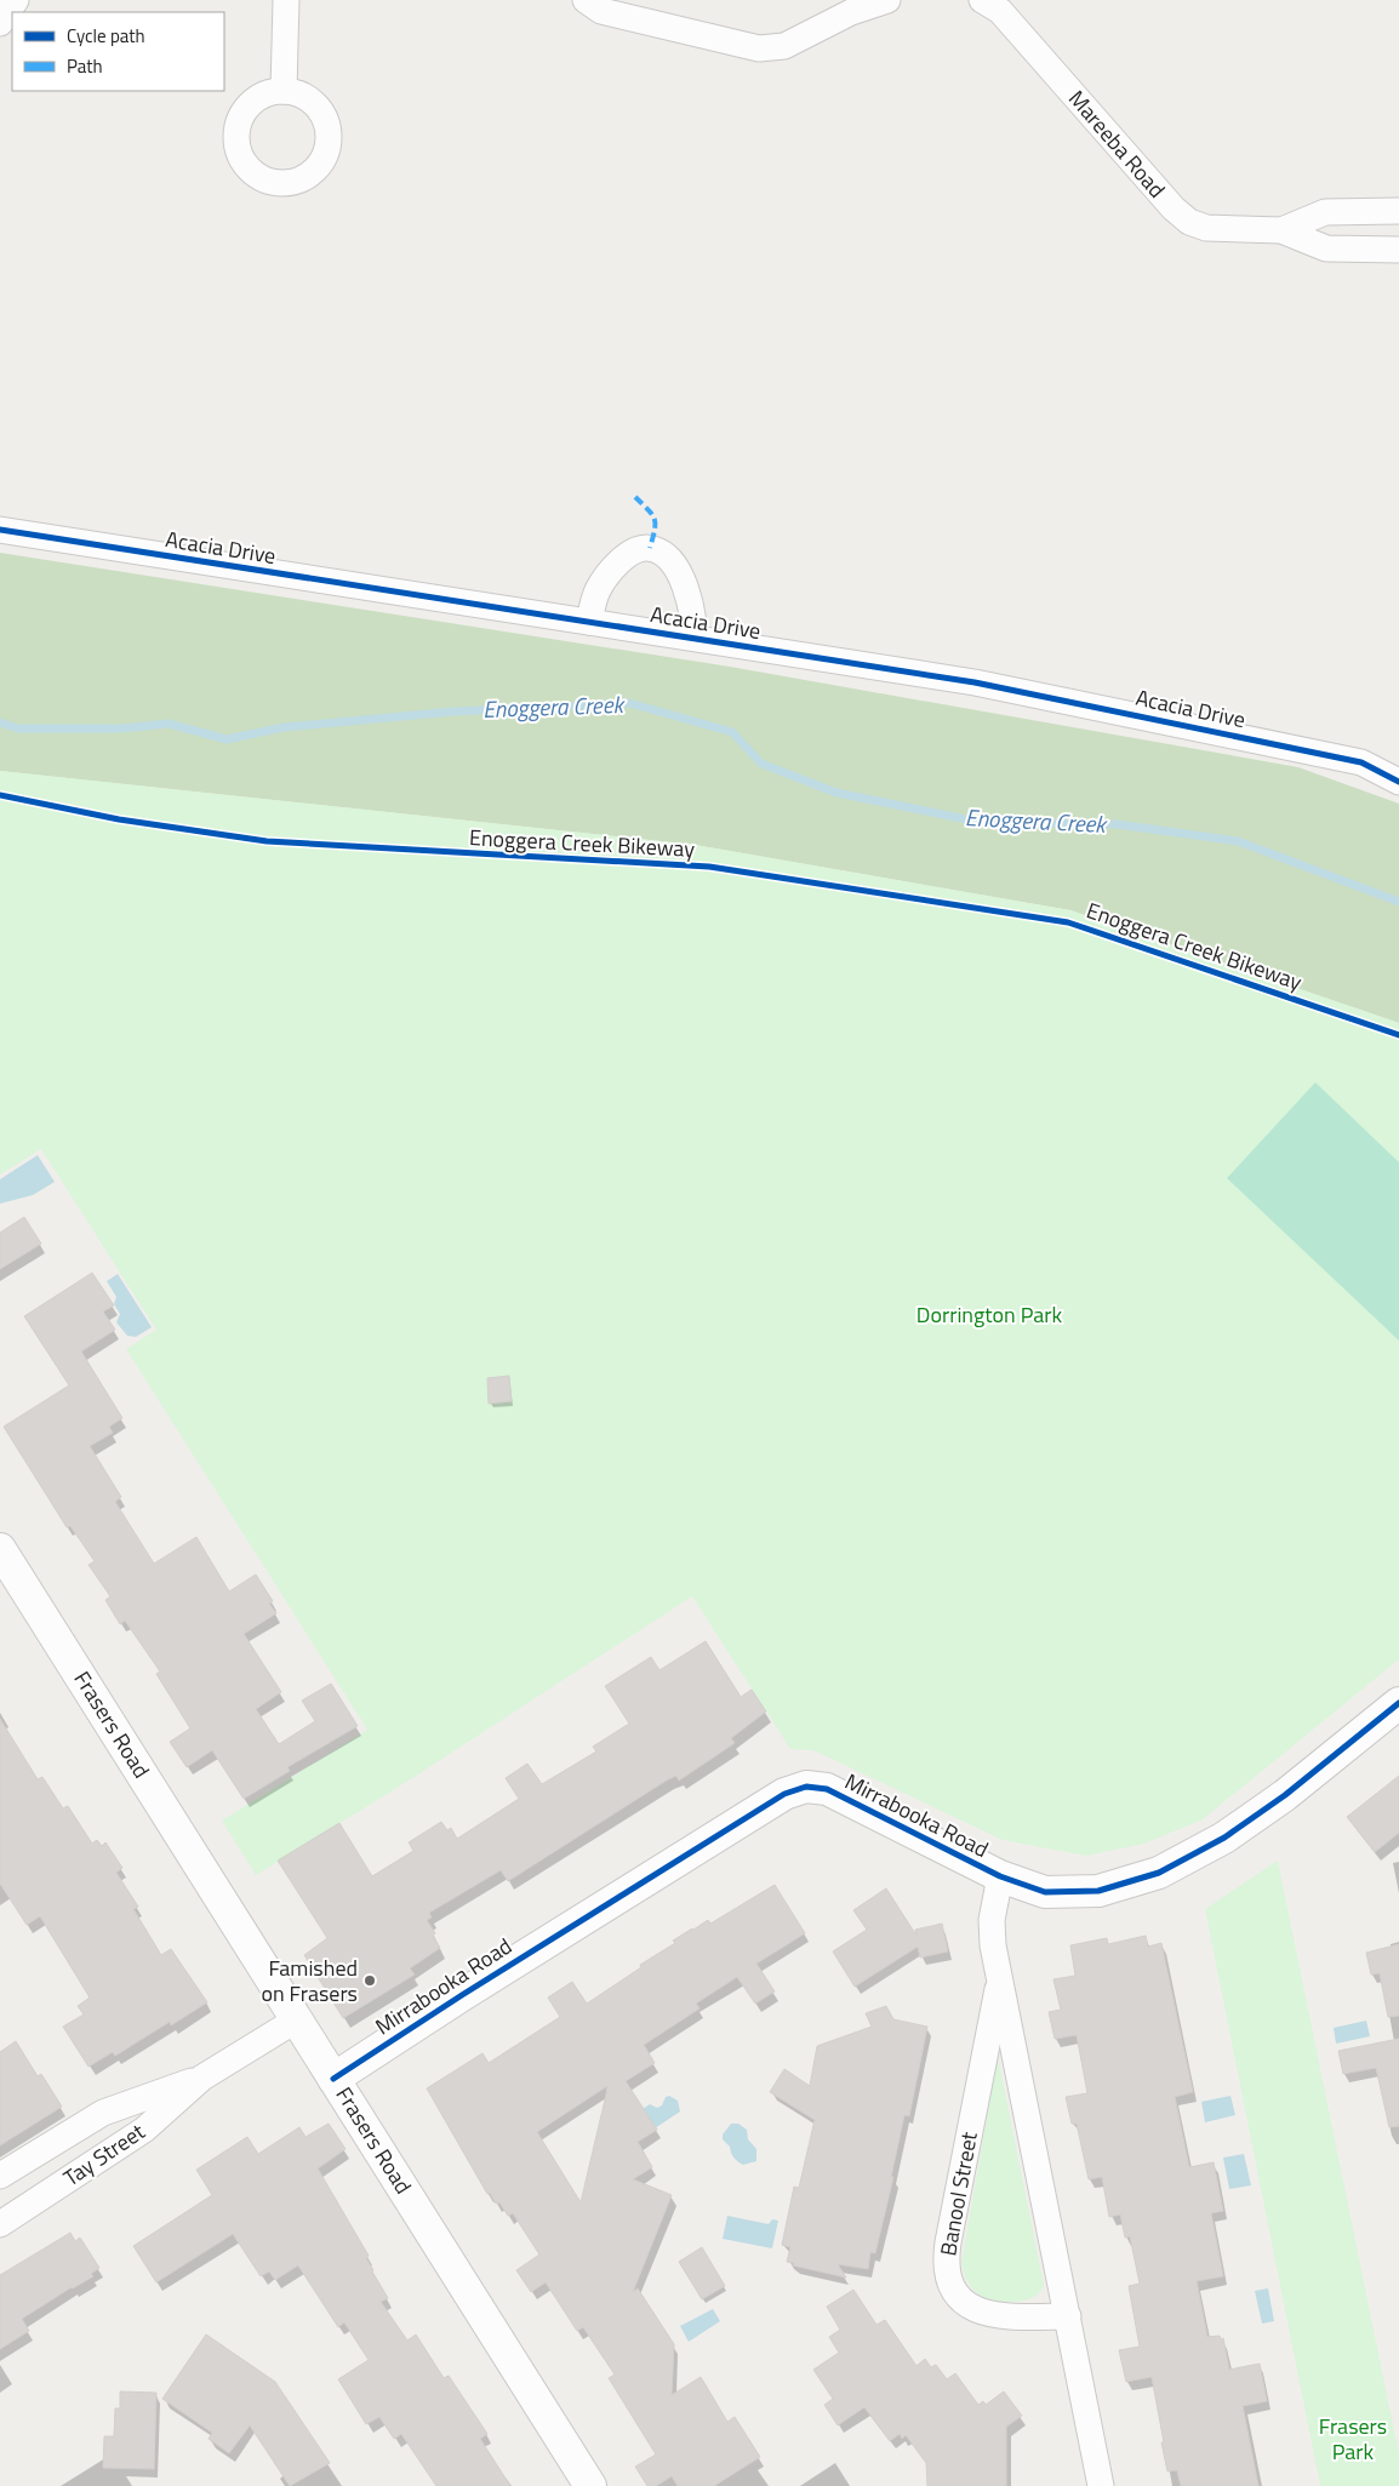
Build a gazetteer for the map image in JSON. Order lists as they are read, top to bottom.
{
  "streets": {
    "street": [
      "Mareeba Road",
      "Acacia Drive",
      "Frasers Road",
      "Mirrabooka Road",
      "Tay Street",
      "Banool Street"
    ],
    "cycle path": ["Enoggera Creek Bikeway"]
  },
  "crossings": [
    ["Frasers Road", "Mirrabooka Road"],
    ["Frasers Road", "Tay Street"],
    ["Mirrabooka Road", "Banool Street"]
  ],
  "water": ["Enoggera Creek"],
  "parks": ["Dorrington Park", "Frasers Park"],
  "places": ["Famished on Frasers"],
  "legend": ["Cycle path", "Path"]
}
